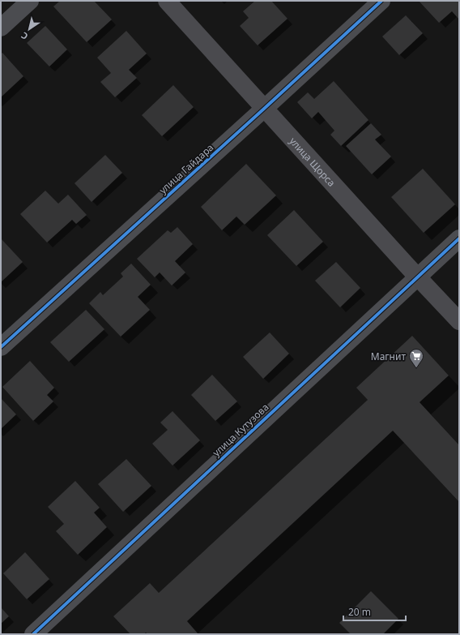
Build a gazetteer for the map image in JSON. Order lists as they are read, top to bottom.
{
  "streets": {
    "street": ["улица Щорса", "улица Гайдара", "улица Кутузова"]
  },
  "crossings": [
    ["улица Щорса", "улица Гайдара"],
    ["улица Щорса", "улица Кутузова"]
  ],
  "places": {
    "supermarket": ["Магнит"]
  },
  "scale_bar": "20 m",
  "north": "bottom left"
}
